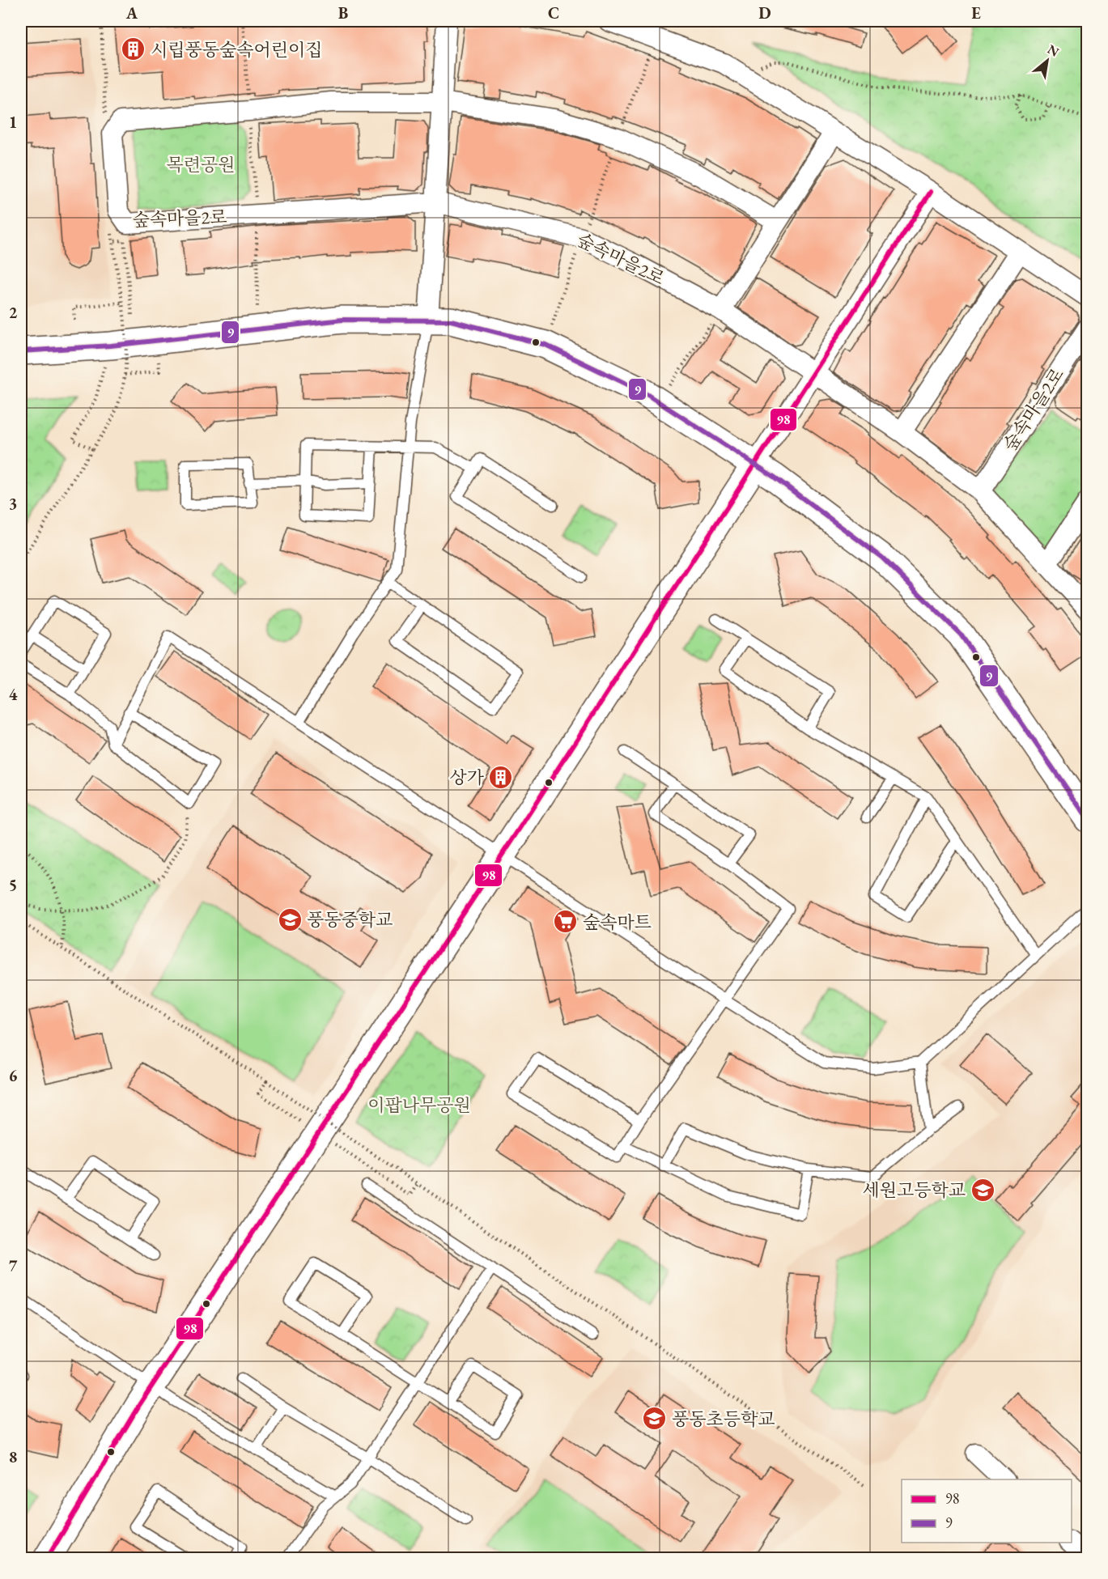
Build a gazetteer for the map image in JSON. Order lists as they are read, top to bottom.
{
  "streets": {
    "street": ["숲속마을2로"]
  },
  "parks": ["목련공원", "이팝나무공원"],
  "places": {
    "building": ["시립풍동숲속어린이집", "상가"],
    "school or university": ["풍동중학교", "세원고등학교", "풍동초등학교"],
    "supermarket": ["숲속마트"]
  },
  "lines": ["transit line 98", "transit line 9"],
  "legend": ["98", "9"],
  "north": "top right",
  "grid": {
    "columns": [
      "A",
      "B",
      "C",
      "D",
      "E"
    ],
    "rows": [
      "1",
      "2",
      "3",
      "4",
      "5",
      "6",
      "7",
      "8"
    ]
  }
}
